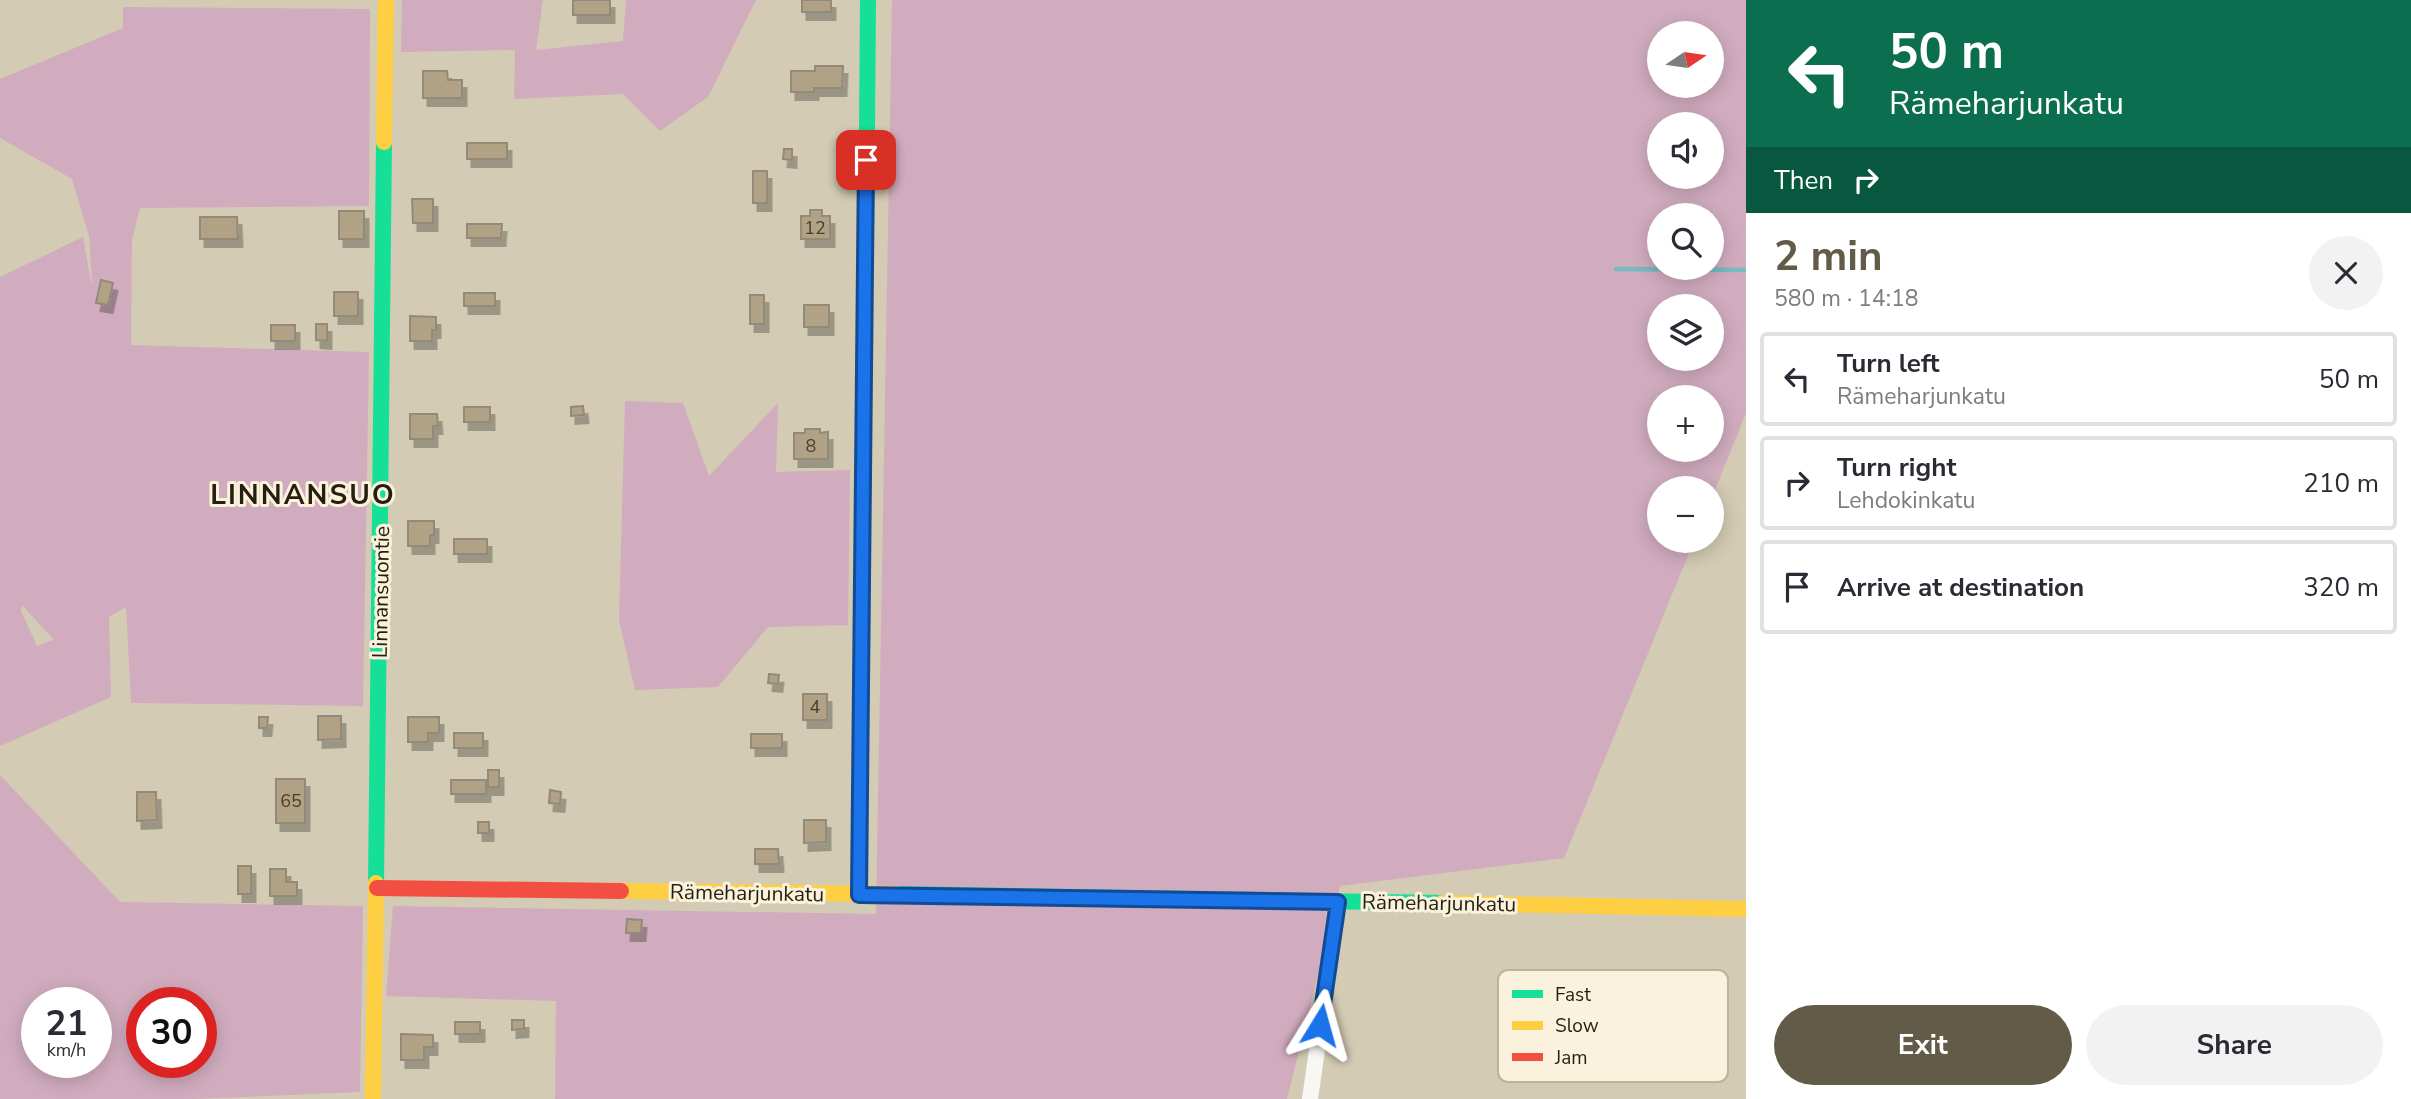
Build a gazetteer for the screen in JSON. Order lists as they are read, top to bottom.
{
  "streets": {
    "street": ["Linnansuontie", "Rämeharjunkatu"]
  },
  "crossings": [
    ["Linnansuontie", "Rämeharjunkatu"]
  ],
  "districts": ["LINNANSUO"],
  "house_numbers": [
    "12",
    "8",
    "4",
    "65"
  ],
  "legend": ["Fast", "Slow", "Jam"],
  "north": "right",
  "page": {
    "turn": ["50 m", "Rämeharjunkatu"],
    "map_buttons": ["+", "−"],
    "then": "Then",
    "heading": ["2 min", "580 m · 14:18"],
    "list": [
      {
        "name": "Turn left",
        "note": "Rämeharjunkatu",
        "value": "50 m"
      },
      {
        "name": "Turn right",
        "note": "Lehdokinkatu",
        "value": "210 m"
      },
      {
        "name": "Arrive at destination",
        "value": "320 m"
      }
    ],
    "speed": "21 km/h",
    "limit": "30",
    "buttons": ["Exit", "Share"]
  }
}
